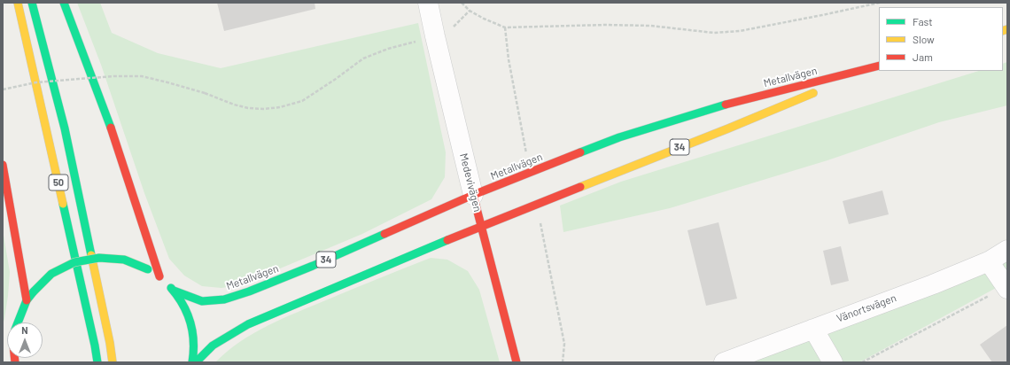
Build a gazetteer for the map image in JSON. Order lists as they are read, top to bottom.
{
  "streets": {
    "main road": [
      "Metallvägen",
      "34",
      "50",
      "Medevivägen"
    ],
    "street": ["Vänortsvägen"]
  },
  "crossings": [
    ["Metallvägen", "34"],
    ["Metallvägen", "Medevivägen"]
  ],
  "legend": ["Fast", "Slow", "Jam"],
  "north": "top"
}
